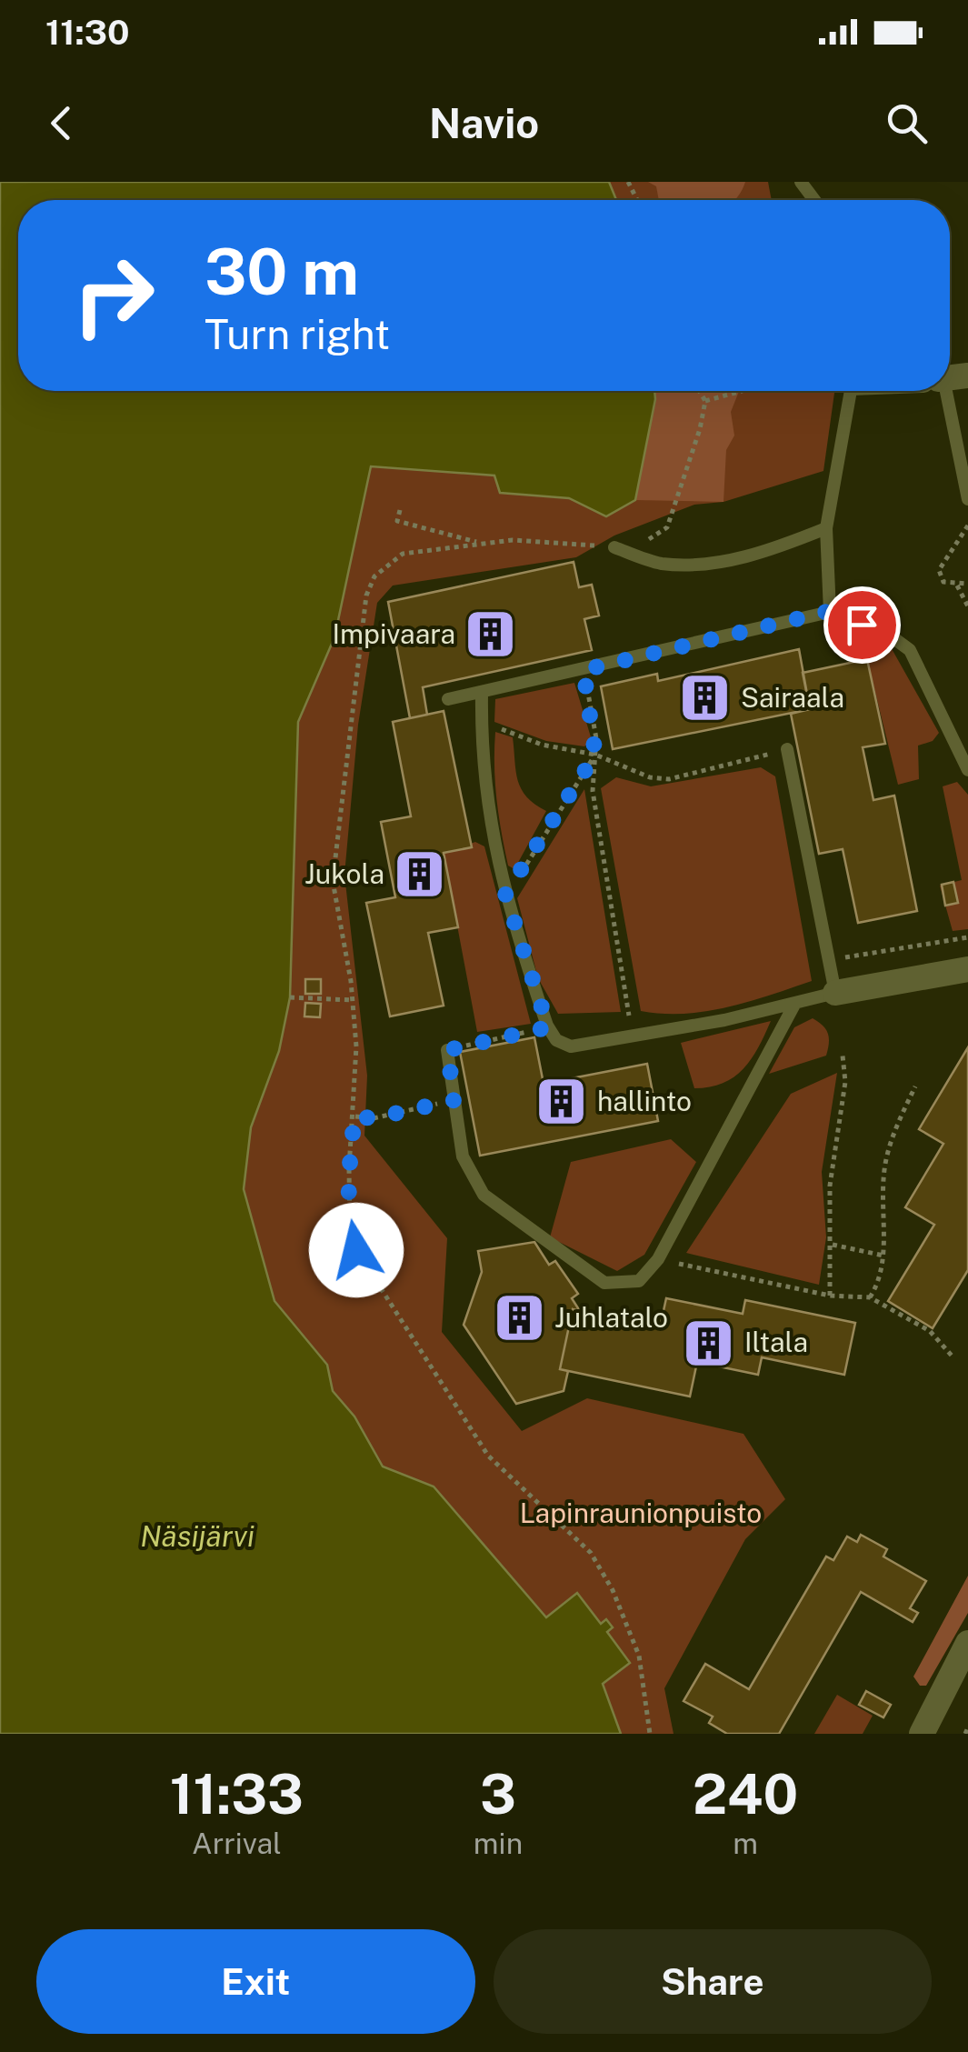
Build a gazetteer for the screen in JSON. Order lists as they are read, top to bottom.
{
  "water": ["Näsijärvi"],
  "parks": ["Lapinraunionpuisto"],
  "places": {
    "building": [
      "Impivaara",
      "Sairaala",
      "Jukola",
      "hallinto",
      "Juhlatalo",
      "Iltala"
    ]
  },
  "page": {
    "status": "11:30",
    "header": "Navio",
    "turn": ["30 m", "Turn right"],
    "eta": [
      "11:33",
      "Arrival",
      "3",
      "min",
      "240",
      "m"
    ],
    "buttons": ["Exit", "Share"]
  }
}
